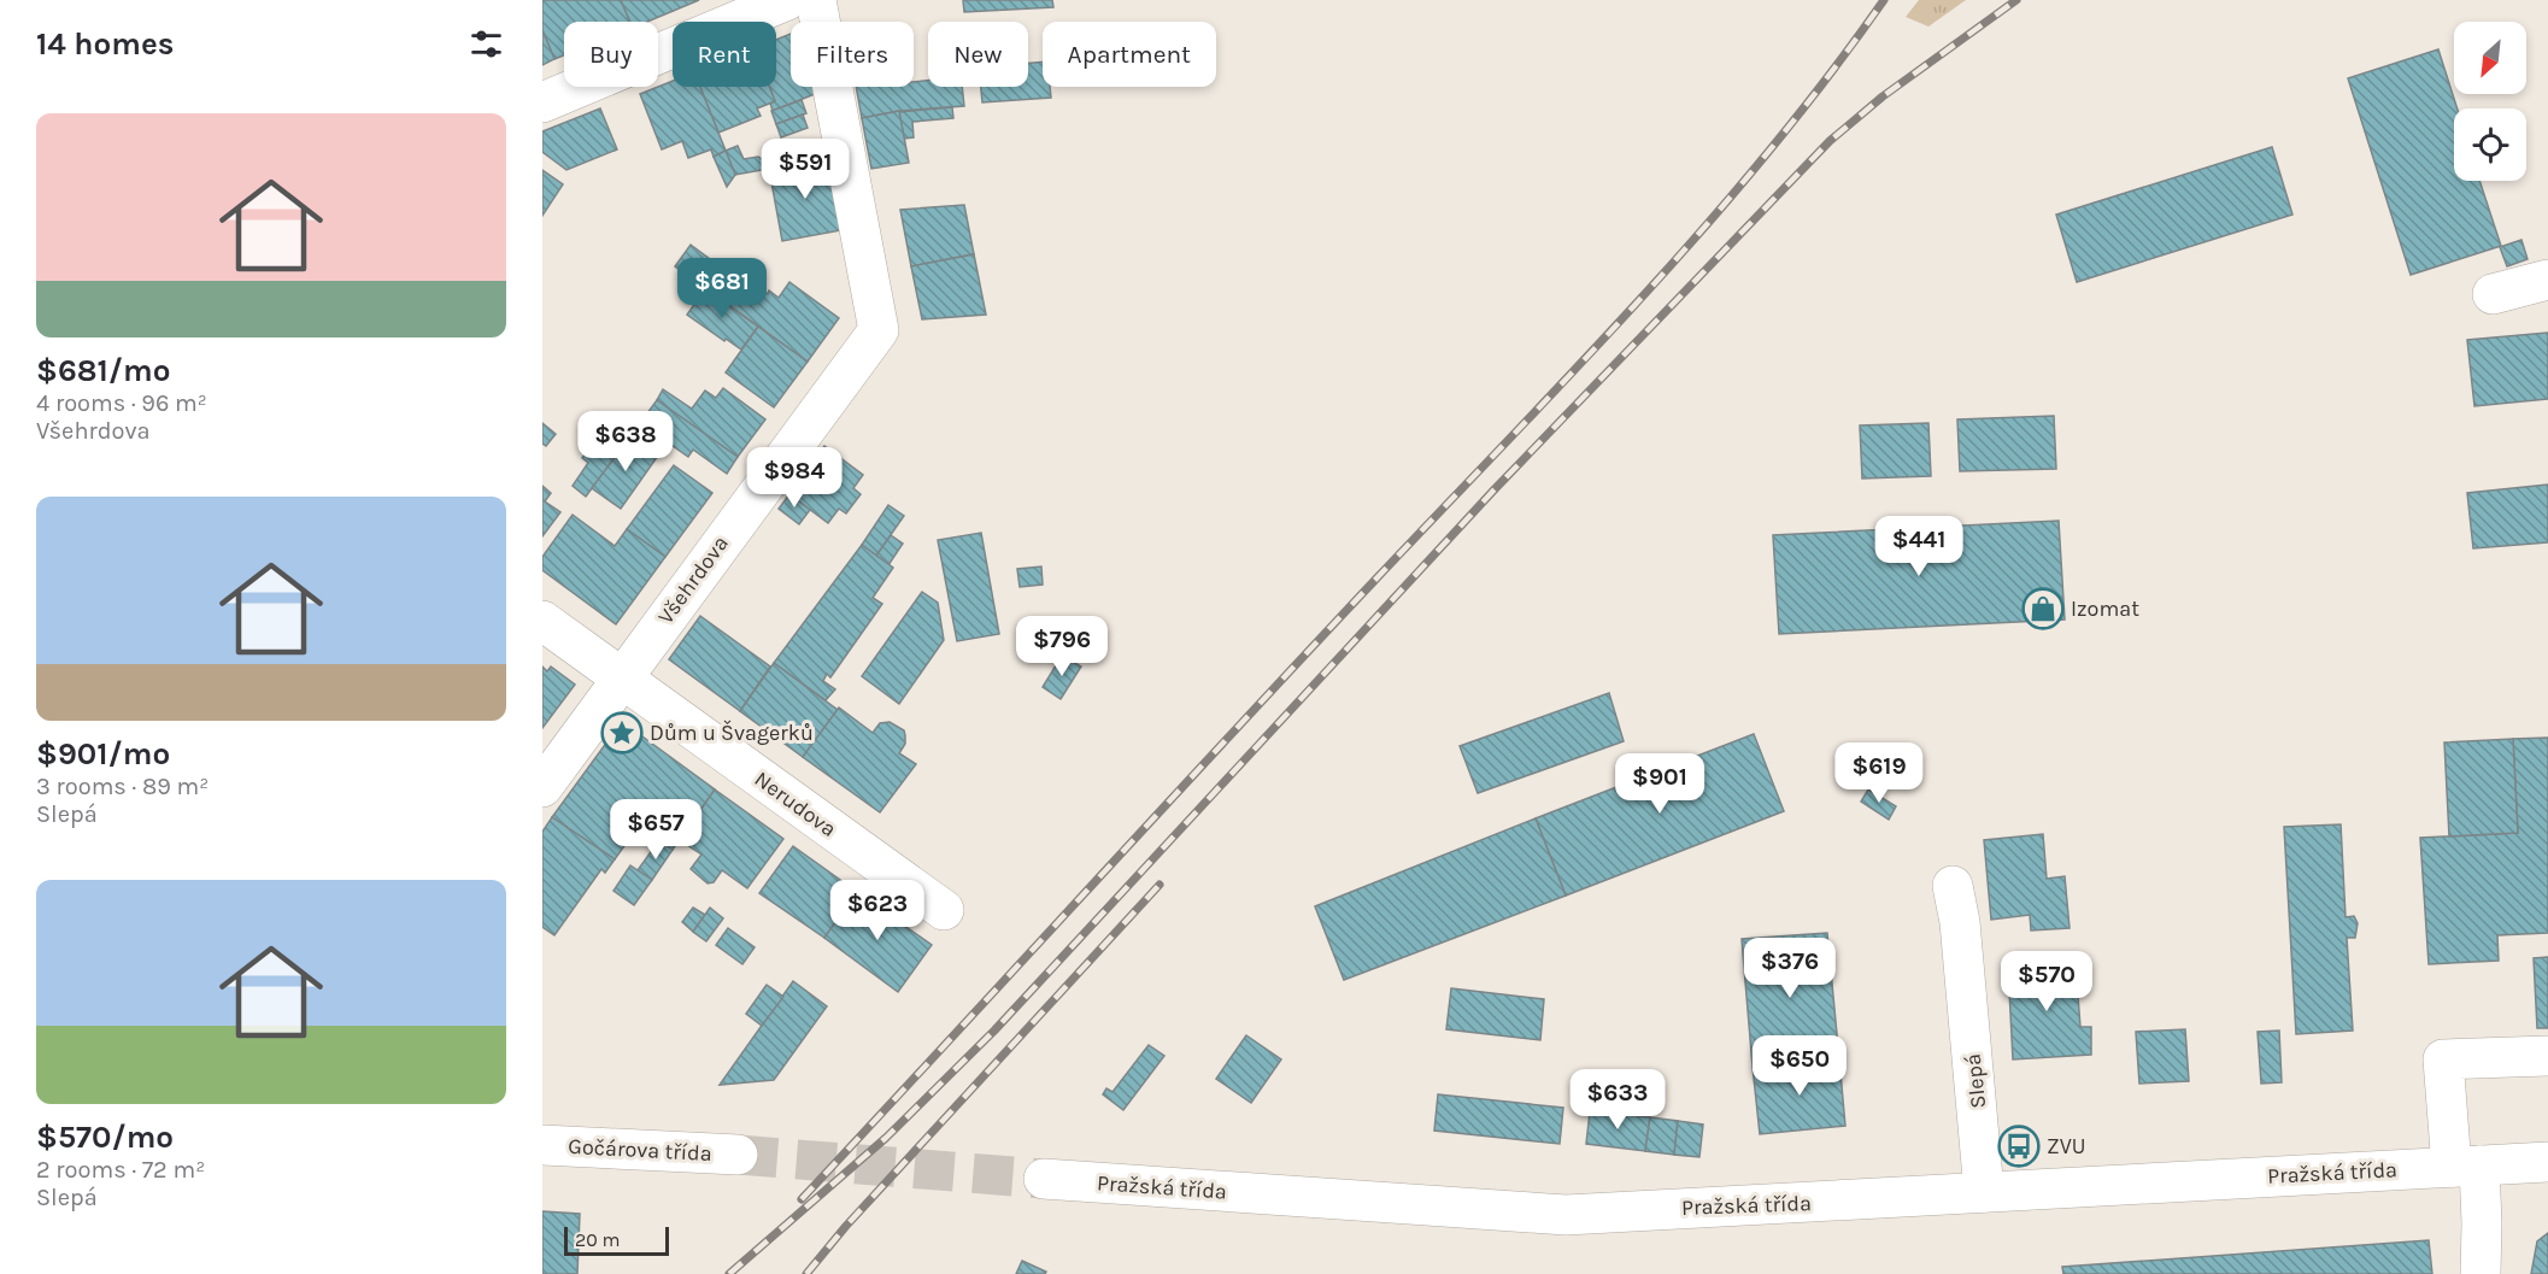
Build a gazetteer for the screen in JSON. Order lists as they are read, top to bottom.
{
  "streets": {
    "street": [
      "Všehrdova",
      "Nerudova",
      "Slepá",
      "Gočárova třída",
      "Pražská třída"
    ]
  },
  "crossings": [
    ["Všehrdova", "Nerudova"],
    ["Slepá", "Pražská třída"]
  ],
  "places": {
    "shop": ["Izomat"],
    "place": ["Dům u Švagerků"],
    "bus stop": ["ZVU"]
  },
  "scale_bar": "20 m",
  "north": "bottom left",
  "page": {
    "heading": "14 homes",
    "chip": [
      "Buy",
      "Rent",
      "Filters",
      "New",
      "Apartment"
    ],
    "list": [
      {
        "name": "$681/mo",
        "note": "4 rooms · 96 m² · Všehrdova"
      },
      {
        "name": "$901/mo",
        "note": "3 rooms · 89 m² · Slepá"
      },
      {
        "name": "$570/mo",
        "note": "2 rooms · 72 m² · Slepá"
      }
    ],
    "price": [
      "$591",
      "$681",
      "$638",
      "$984",
      "$441",
      "$796",
      "$619",
      "$901",
      "$657",
      "$623",
      "$376",
      "$570",
      "$650",
      "$633"
    ],
    "scale": "20 m"
  }
}
